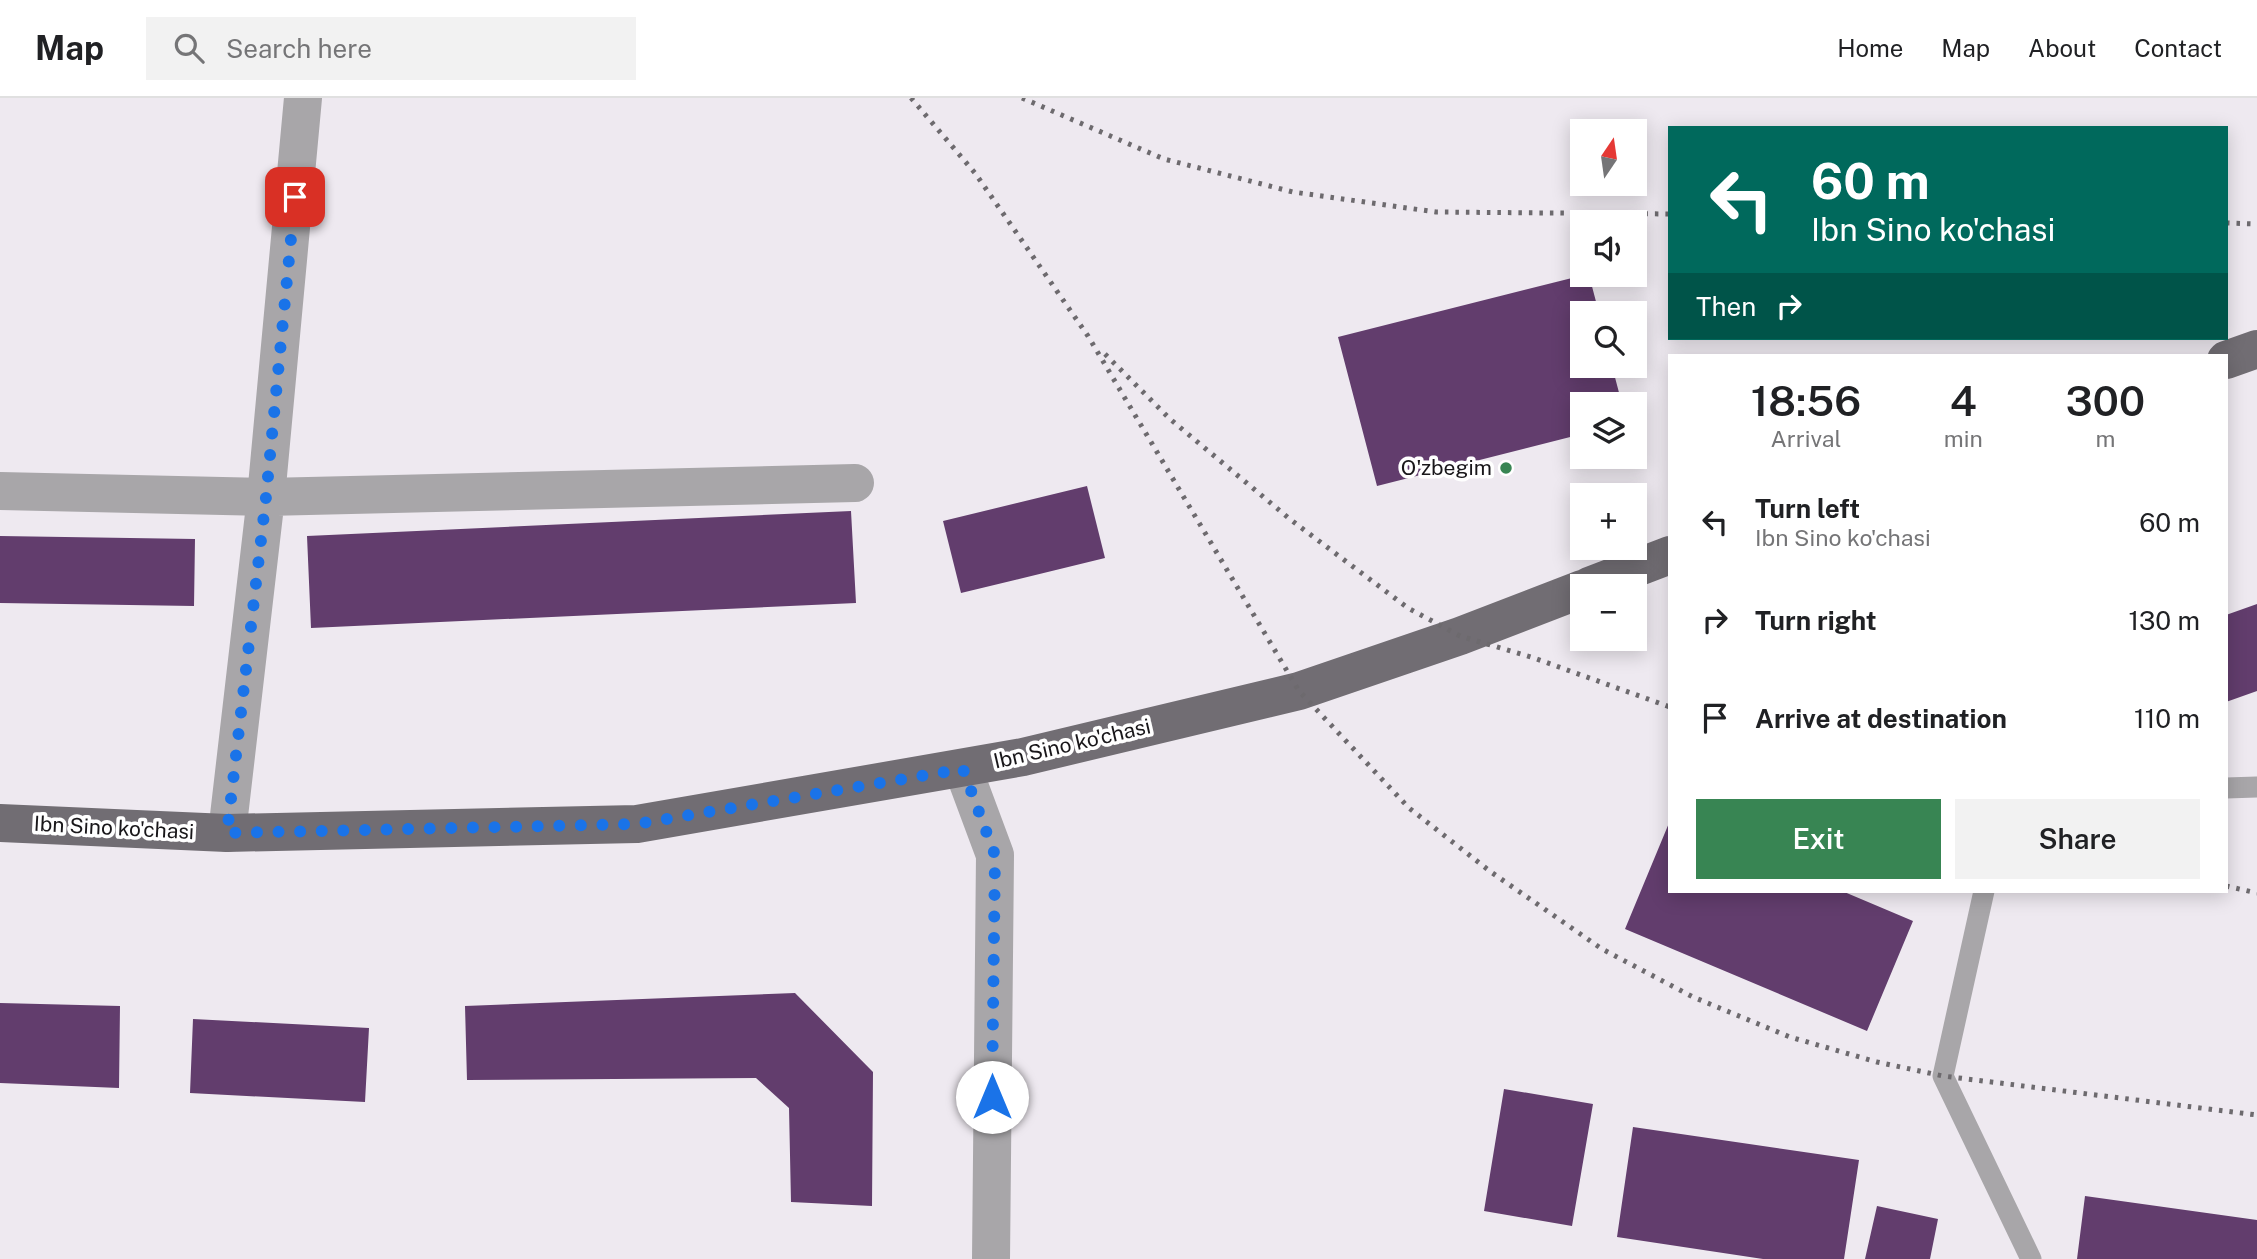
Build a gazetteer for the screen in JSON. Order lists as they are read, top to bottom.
{
  "streets": {
    "main road": ["Ibn Sino ko'chasi"]
  },
  "places": ["O'zbegim"],
  "north": "top",
  "page": {
    "header": "Map",
    "search": "Search here",
    "nav": [
      "Home",
      "Map",
      "About",
      "Contact"
    ],
    "map_buttons": ["+", "−"],
    "turn": ["60 m", "Ibn Sino ko'chasi"],
    "then": "Then",
    "eta": [
      "18:56",
      "Arrival",
      "4",
      "min",
      "300",
      "m"
    ],
    "list": [
      {
        "name": "Turn left",
        "note": "Ibn Sino ko'chasi",
        "value": "60 m"
      },
      {
        "name": "Turn right",
        "value": "130 m"
      },
      {
        "name": "Arrive at destination",
        "value": "110 m"
      }
    ],
    "buttons": ["Exit", "Share"]
  }
}
